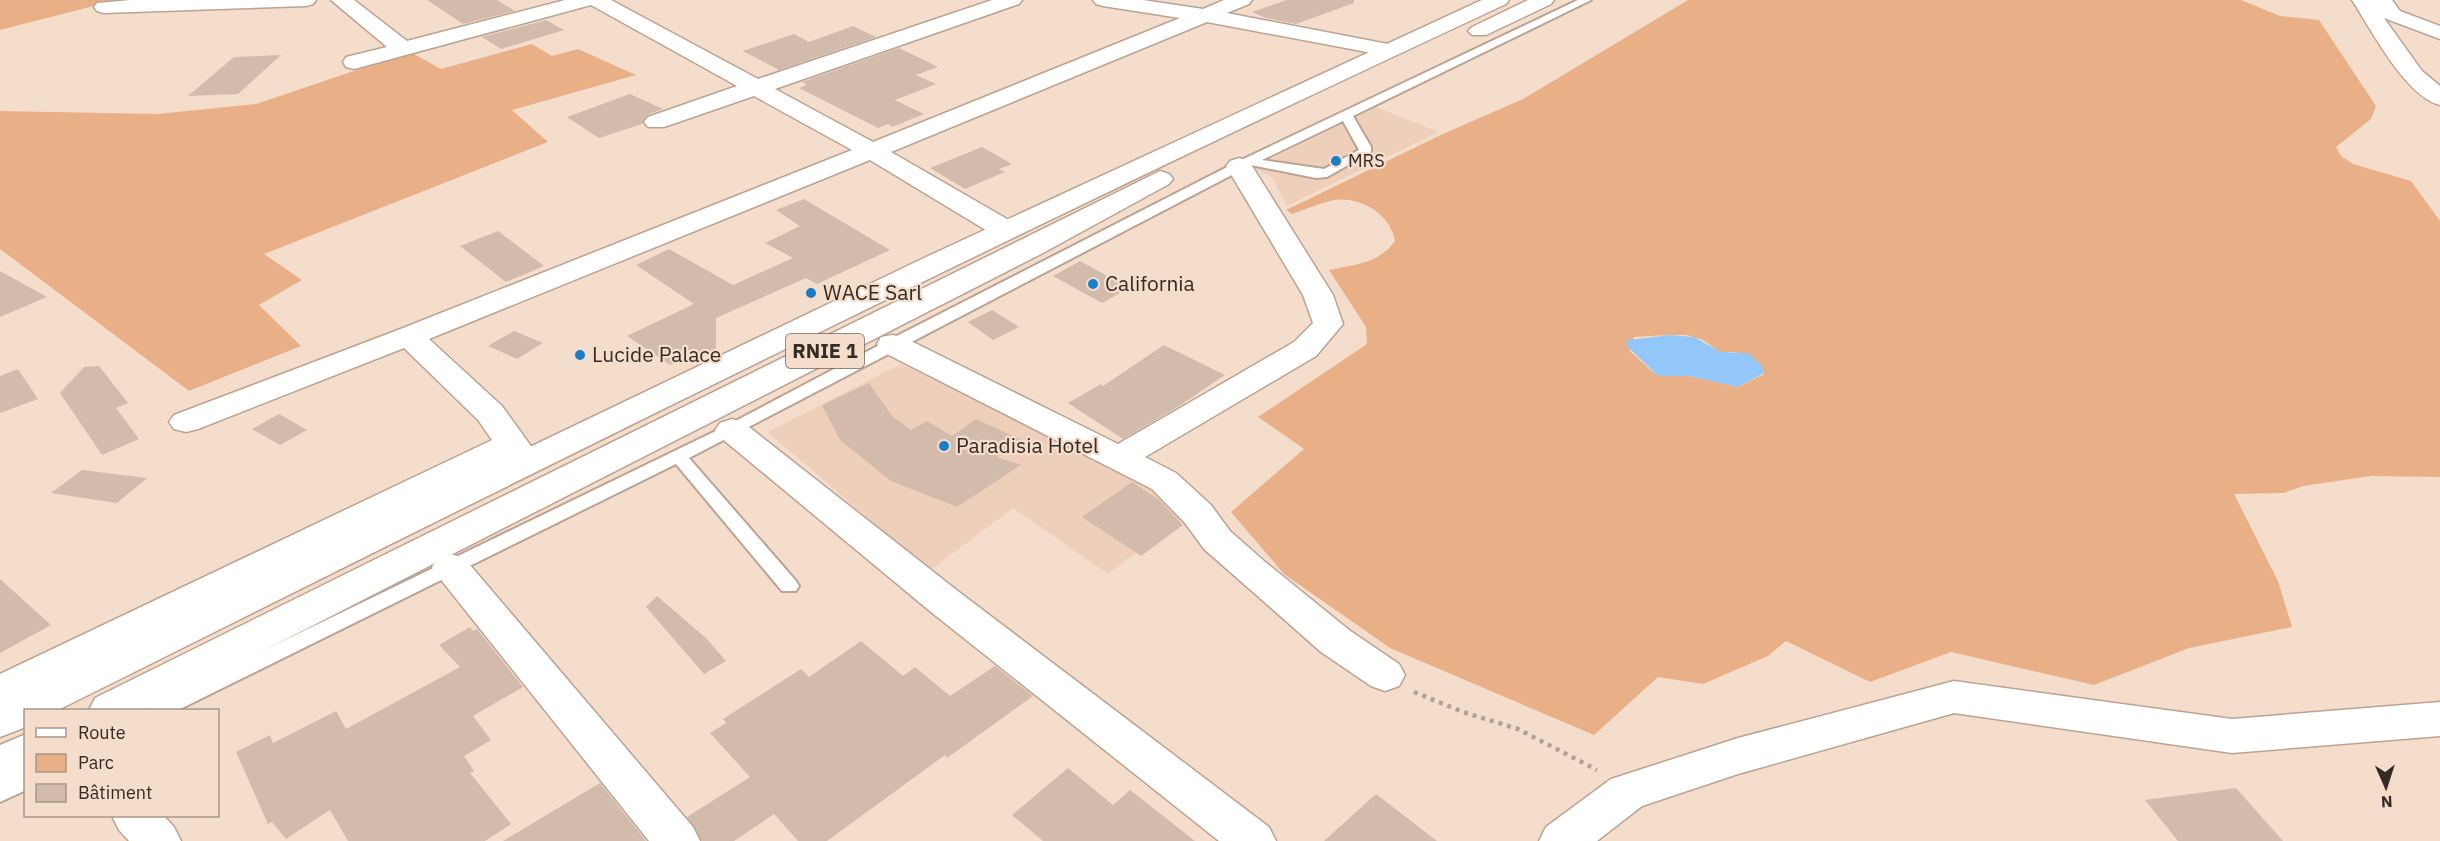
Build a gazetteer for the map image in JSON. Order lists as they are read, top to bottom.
{
  "streets": {
    "main road": ["RNIE 1"]
  },
  "places": [
    "MRS",
    "California",
    "WACE Sarl",
    "Lucide Palace",
    "Paradisia Hotel"
  ],
  "legend": ["Route", "Parc", "Bâtiment"],
  "north": "bottom"
}
